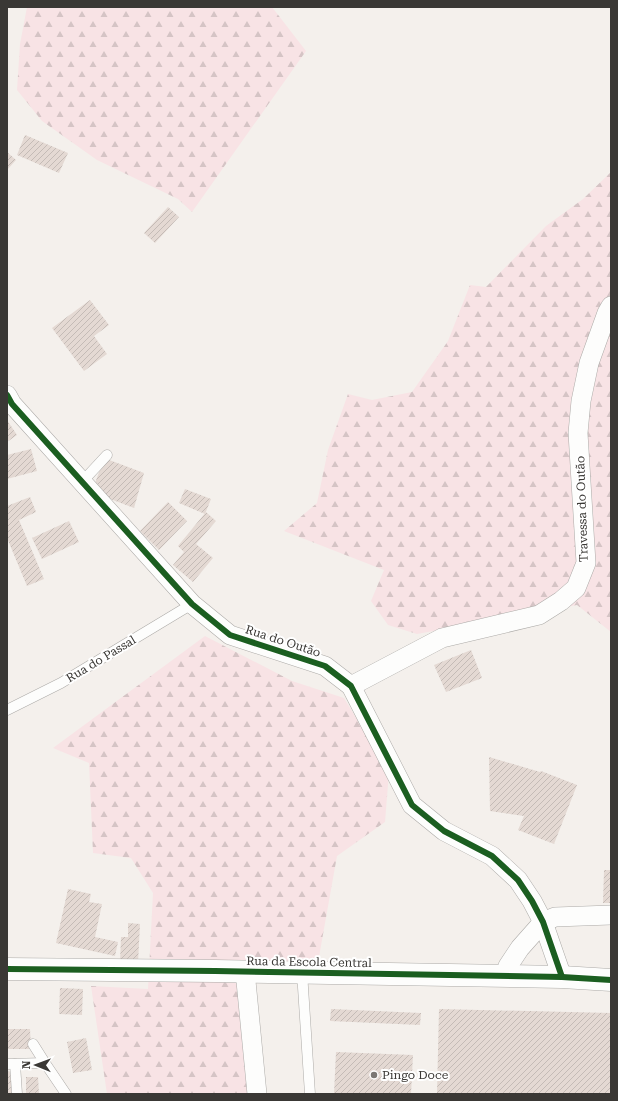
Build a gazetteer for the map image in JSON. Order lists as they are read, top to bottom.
{
  "streets": {
    "street": ["Travessa do Outão", "Rua do Outão", "Rua da Escola Central"],
    "lane": ["Rua do Passal"]
  },
  "crossings": [
    ["Travessa do Outão", "Rua do Outão"],
    ["Rua do Outão", "Rua do Passal"],
    ["Rua do Outão", "Rua da Escola Central"]
  ],
  "places": ["Pingo Doce"],
  "north": "left"
}
